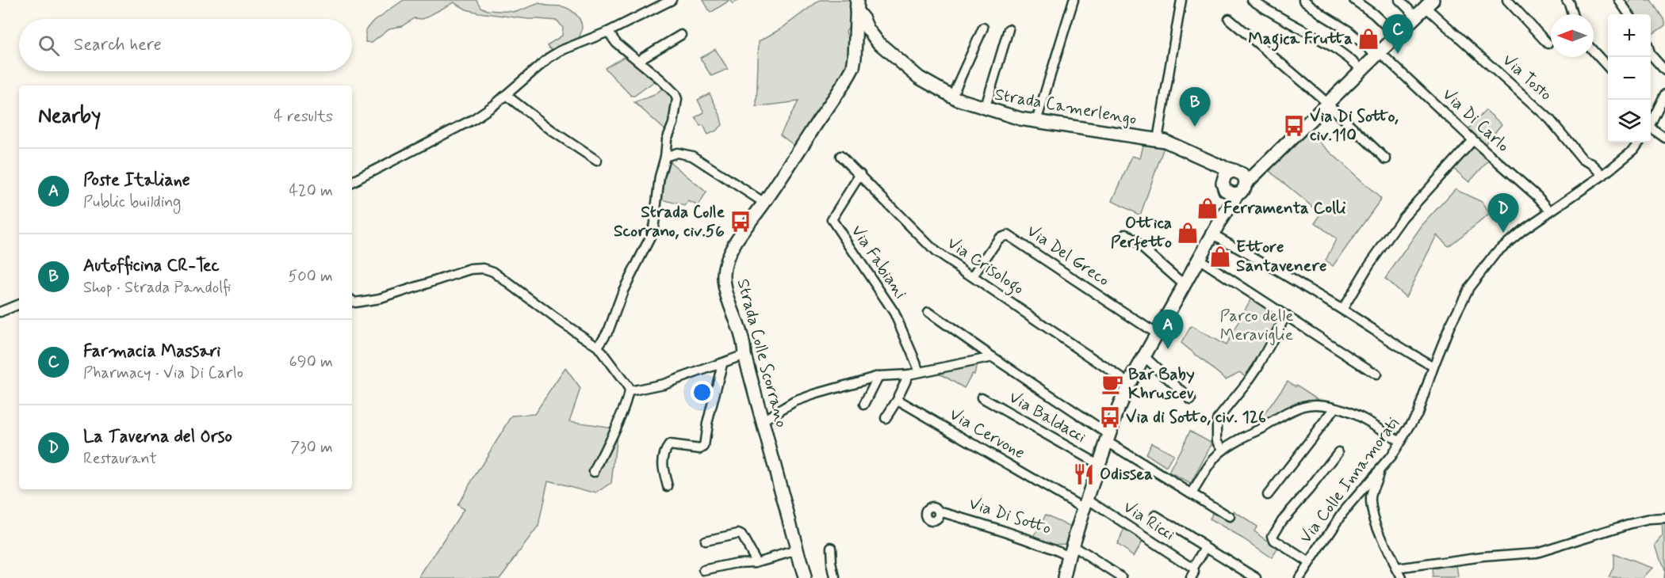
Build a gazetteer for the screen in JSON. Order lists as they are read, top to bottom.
{
  "streets": {
    "street": [
      "Via Tosto",
      "Strada Camerlengo",
      "Via Di Carlo",
      "Via Del Greco",
      "Via Fabiani",
      "Via Crisologo",
      "Strada Colle Scorrano",
      "Via Baldacci",
      "Via Cervone",
      "Via Colle Innamorati",
      "Via Di Sotto",
      "Via Ricci"
    ]
  },
  "crossings": [
    ["Via Tosto", "Via Colle Innamorati"],
    ["Strada Camerlengo", "Strada Colle Scorrano"],
    ["Via Di Carlo", "Via Colle Innamorati"],
    ["Via Del Greco", "Via Crisologo"],
    ["Via Fabiani", "Via Crisologo"],
    ["Via Cervone", "Via Ricci"]
  ],
  "parks": ["Parco delle Meraviglie"],
  "places": {
    "shop": [
      "Magica Frutta",
      "Ferramenta Colli",
      "Ottica Perfetto",
      "Ettore Santavenere"
    ],
    "bus stop": ["Via Di Sotto, civ.110", "Strada Colle Scorrano, civ.56", "Via di Sotto, civ. 126"],
    "cafe": ["Bar Baby Khruscev"],
    "restaurant": ["Odissea"]
  },
  "north": "left",
  "page": {
    "map_buttons": ["+", "−"],
    "pins": [
      "C",
      "B",
      "D",
      "A"
    ],
    "search": "Search here",
    "heading": ["Nearby", "4 results"],
    "list": [
      {
        "mark": "A",
        "name": "Poste Italiane",
        "note": "Public building",
        "value": "420 m"
      },
      {
        "mark": "B",
        "name": "Autofficina CR-Tec",
        "note": "Shop · Strada Pandolfi",
        "value": "500 m"
      },
      {
        "mark": "C",
        "name": "Farmacia Massari",
        "note": "Pharmacy · Via Di Carlo",
        "value": "690 m"
      },
      {
        "mark": "D",
        "name": "La Taverna del Orso",
        "note": "Restaurant",
        "value": "730 m"
      }
    ]
  }
}
